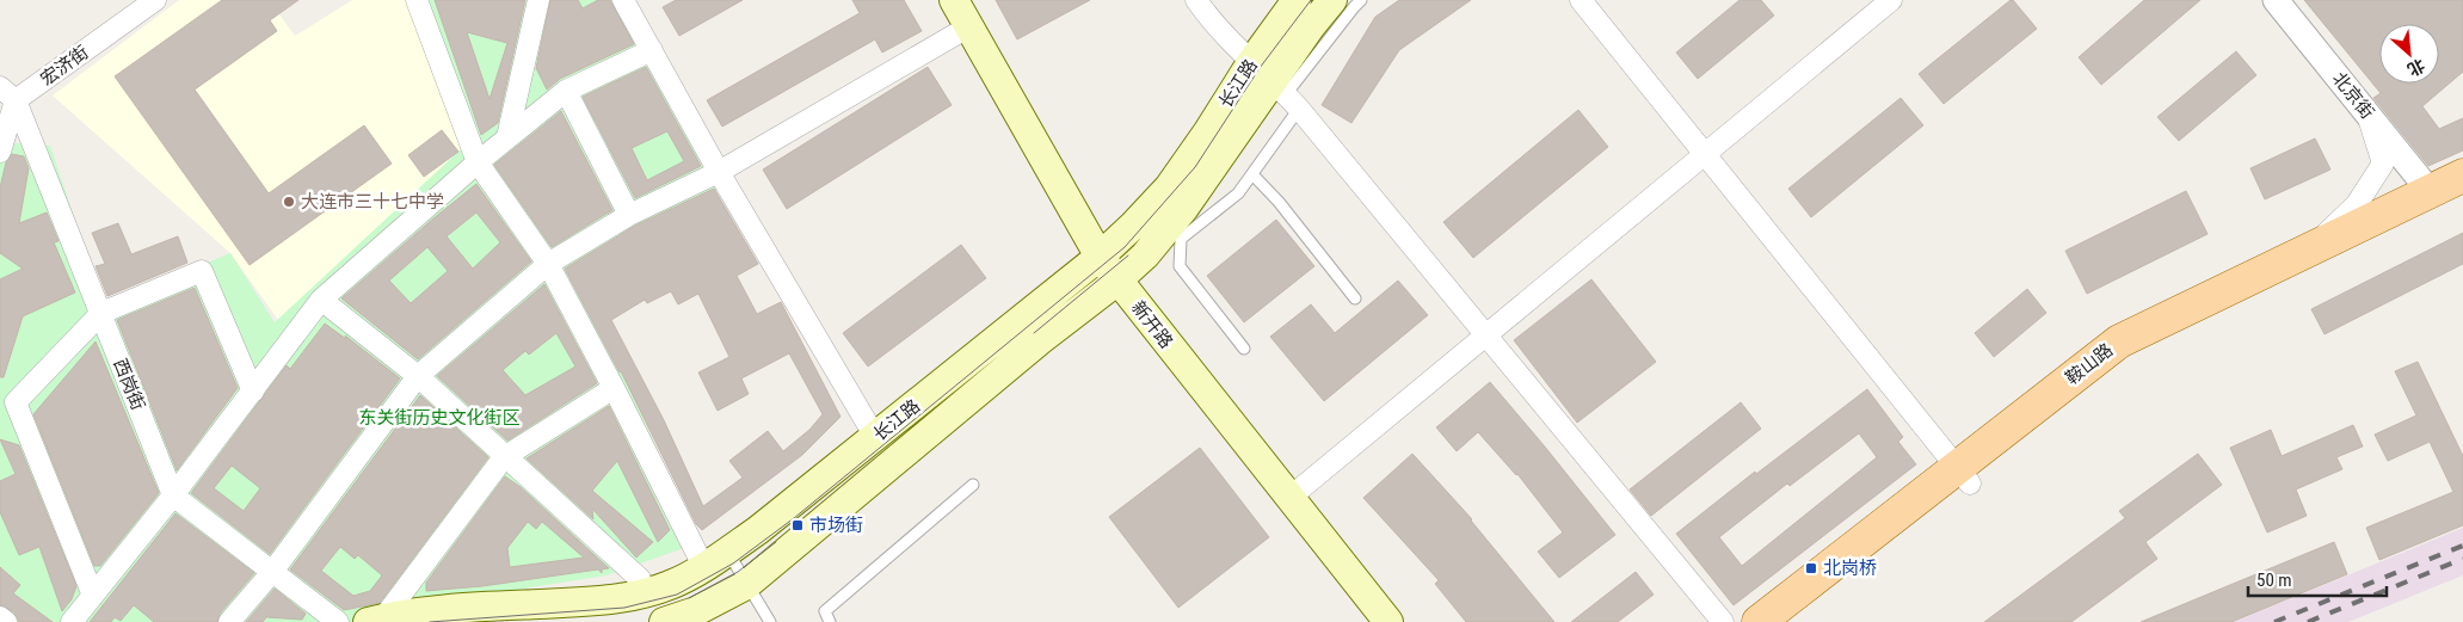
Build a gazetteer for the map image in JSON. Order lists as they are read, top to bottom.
{
  "streets": {
    "main road": ["长江路", "新开路", "鞍山路"],
    "street": ["宏济街", "北京街", "西岗街"]
  },
  "crossings": [
    ["宏济街", "西岗街"],
    ["长江路", "新开路"],
    ["北京街", "鞍山路"]
  ],
  "parks": ["东关街历史文化街区"],
  "places": {
    "other": ["大连市三十七中学"],
    "transit": ["市场街", "北岗桥"]
  },
  "scale_bar": "50 m",
  "north": "bottom right"
}
